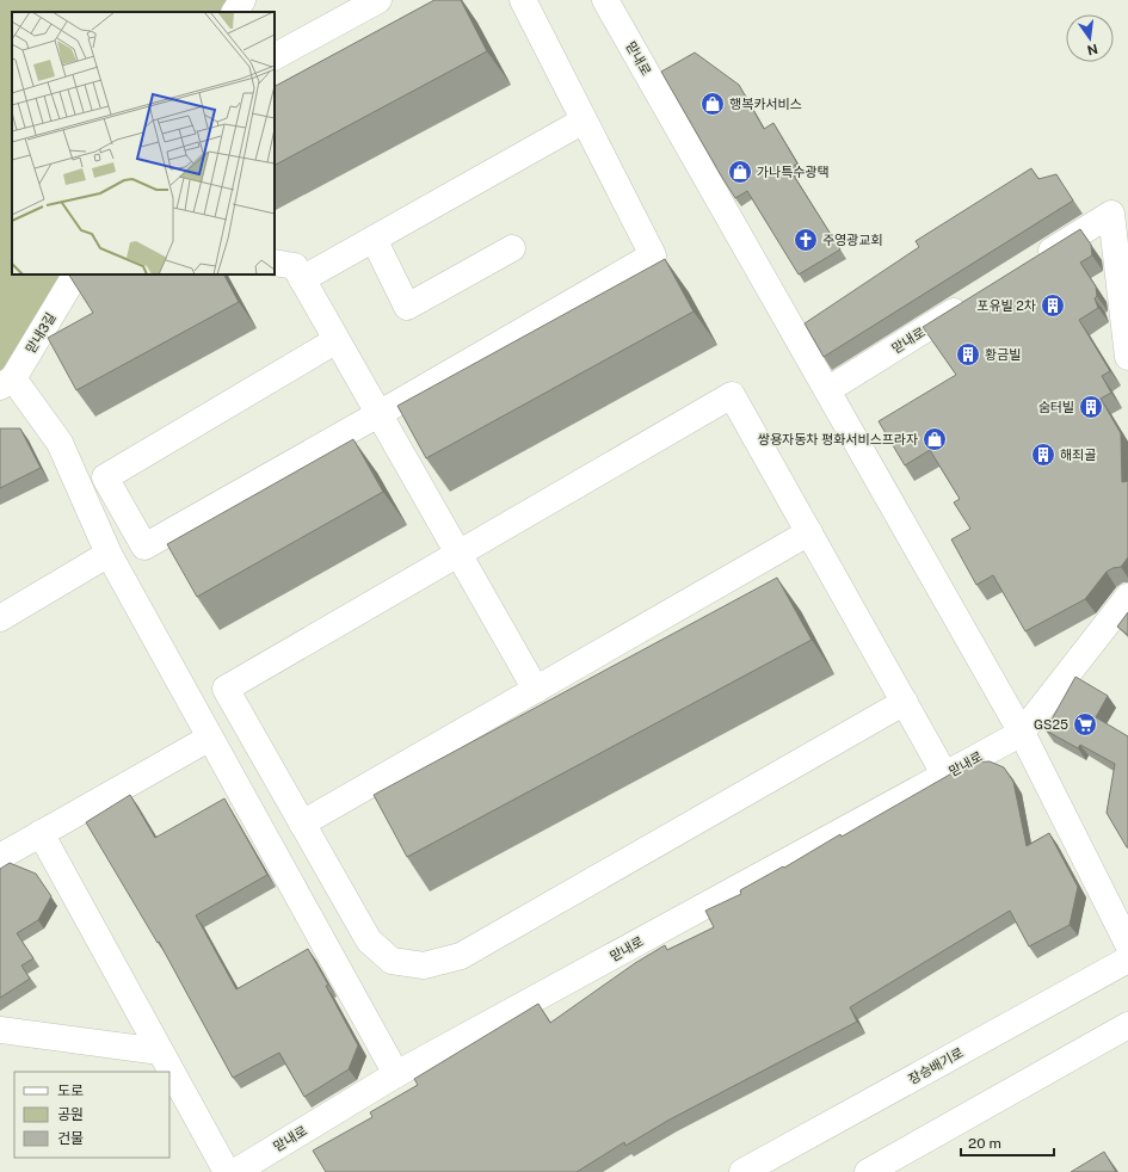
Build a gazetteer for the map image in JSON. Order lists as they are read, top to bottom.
{
  "streets": {
    "street": ["맏내로", "맏내3길", "장승배기로"]
  },
  "places": {
    "shop": ["행복카서비스", "가나특수광택", "쌍용자동차 평화서비스프라자"],
    "church": ["주영광교회"],
    "building": [
      "포유빌 2차",
      "황금빌",
      "숨터빌",
      "해죄골"
    ],
    "supermarket": ["GS25"]
  },
  "legend": ["도로", "공원", "건물"],
  "scale_bar": "20 m",
  "north": "bottom"
}
